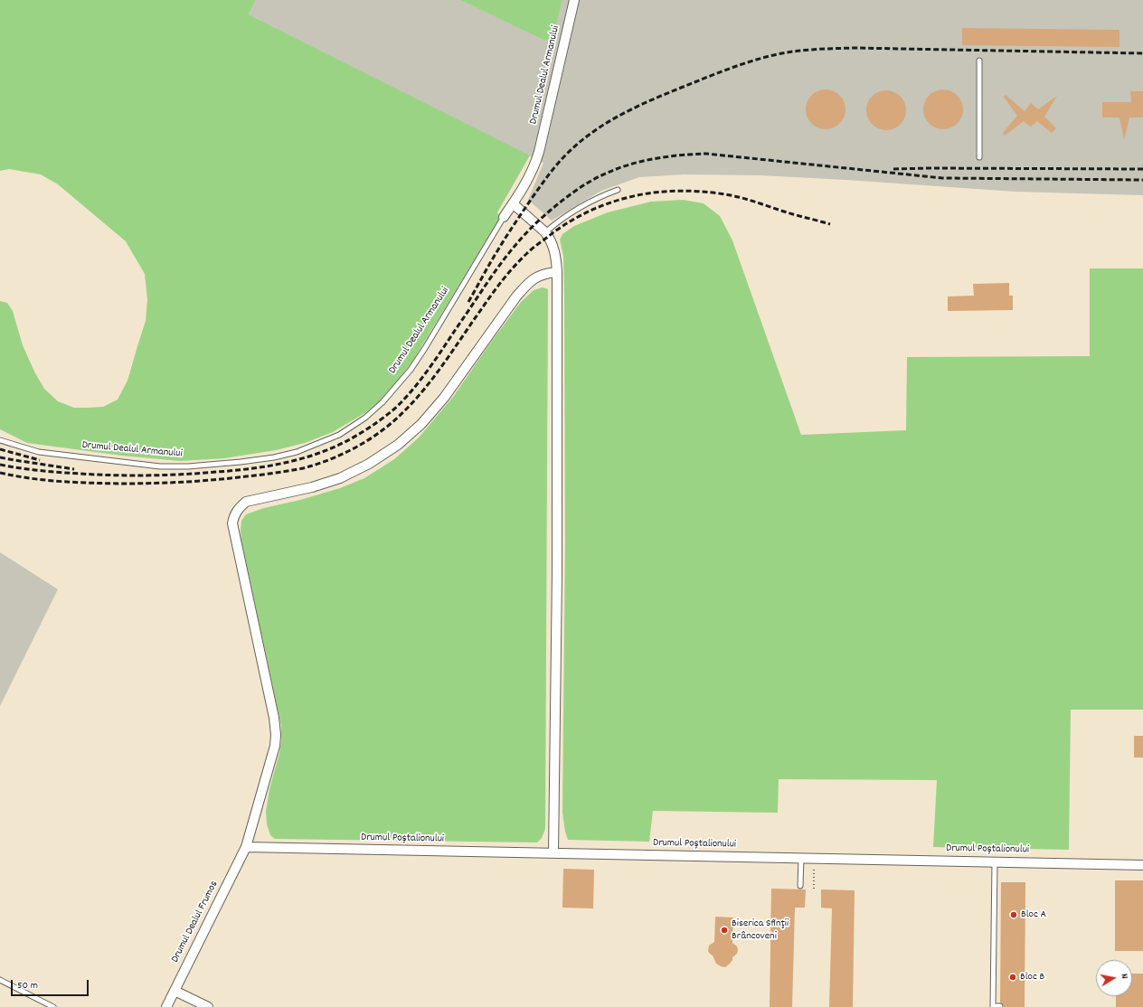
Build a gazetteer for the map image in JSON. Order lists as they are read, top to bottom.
{
  "streets": {
    "street": ["Drumul Dealul Armanului", "Drumul Poștalionului", "Drumul Dealul Frumos"]
  },
  "crossings": [
    ["Drumul Poștalionului", "Drumul Dealul Frumos"]
  ],
  "places": ["Bloc A", "Biserica Sfinţii Brâncoveni", "Bloc B"],
  "scale_bar": "50 m",
  "north": "right"
}
